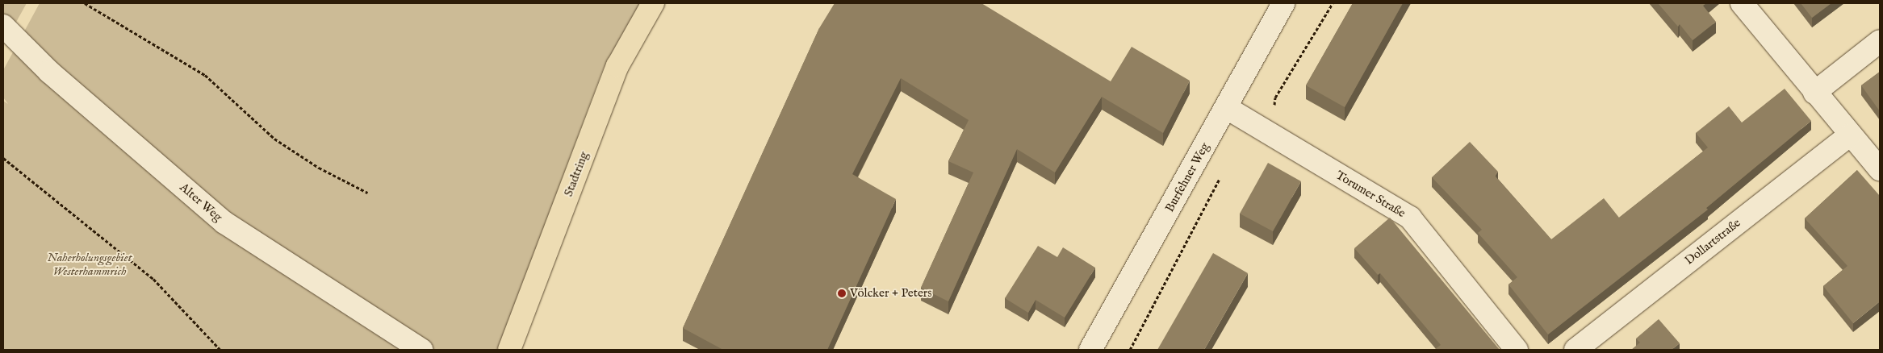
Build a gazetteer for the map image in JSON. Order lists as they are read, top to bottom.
{
  "streets": {
    "highway": ["Stadtring"],
    "street": [
      "Burfehner Weg",
      "Torumer Straße",
      "Alter Weg",
      "Dollartstraße"
    ]
  },
  "crossings": [
    ["Burfehner Weg", "Torumer Straße"]
  ],
  "parks": ["Naherholungsgebiet Westerhammrich"],
  "places": ["Völcker + Peters"]
}
